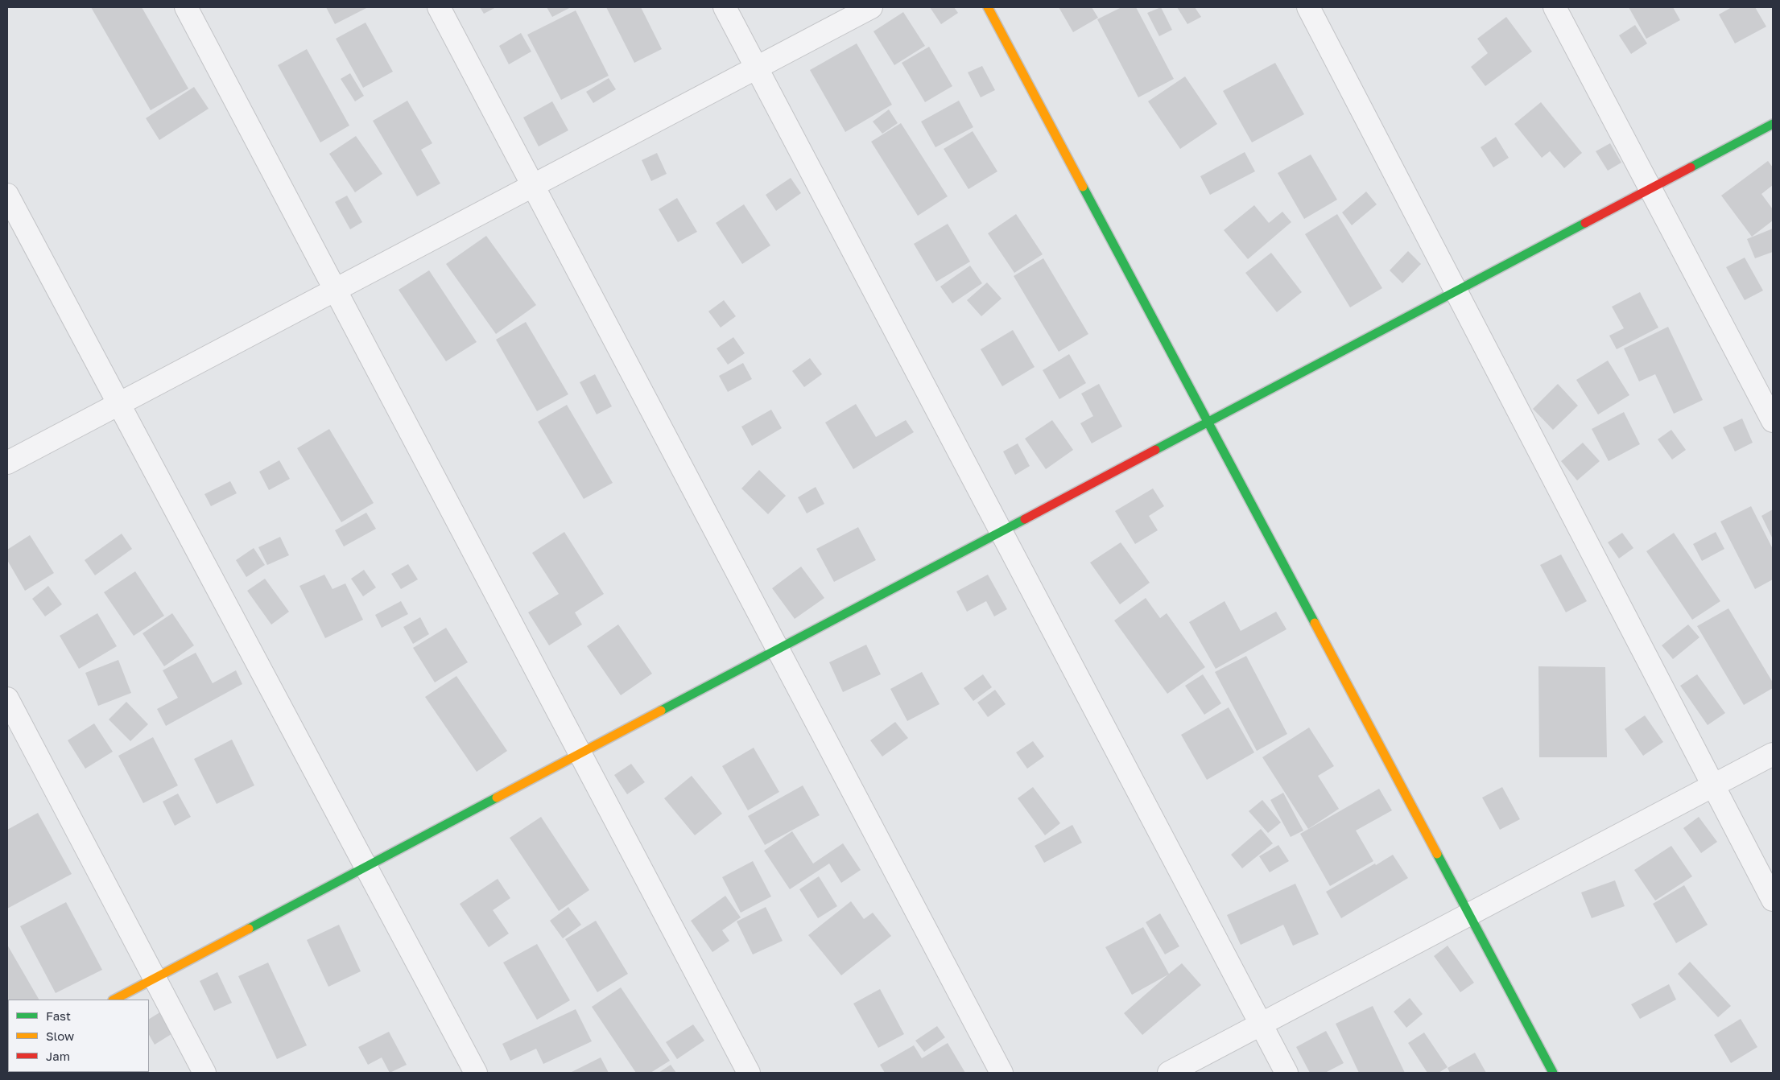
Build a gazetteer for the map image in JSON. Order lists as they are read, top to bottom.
{
  "legend": ["Fast", "Slow", "Jam"]
}
